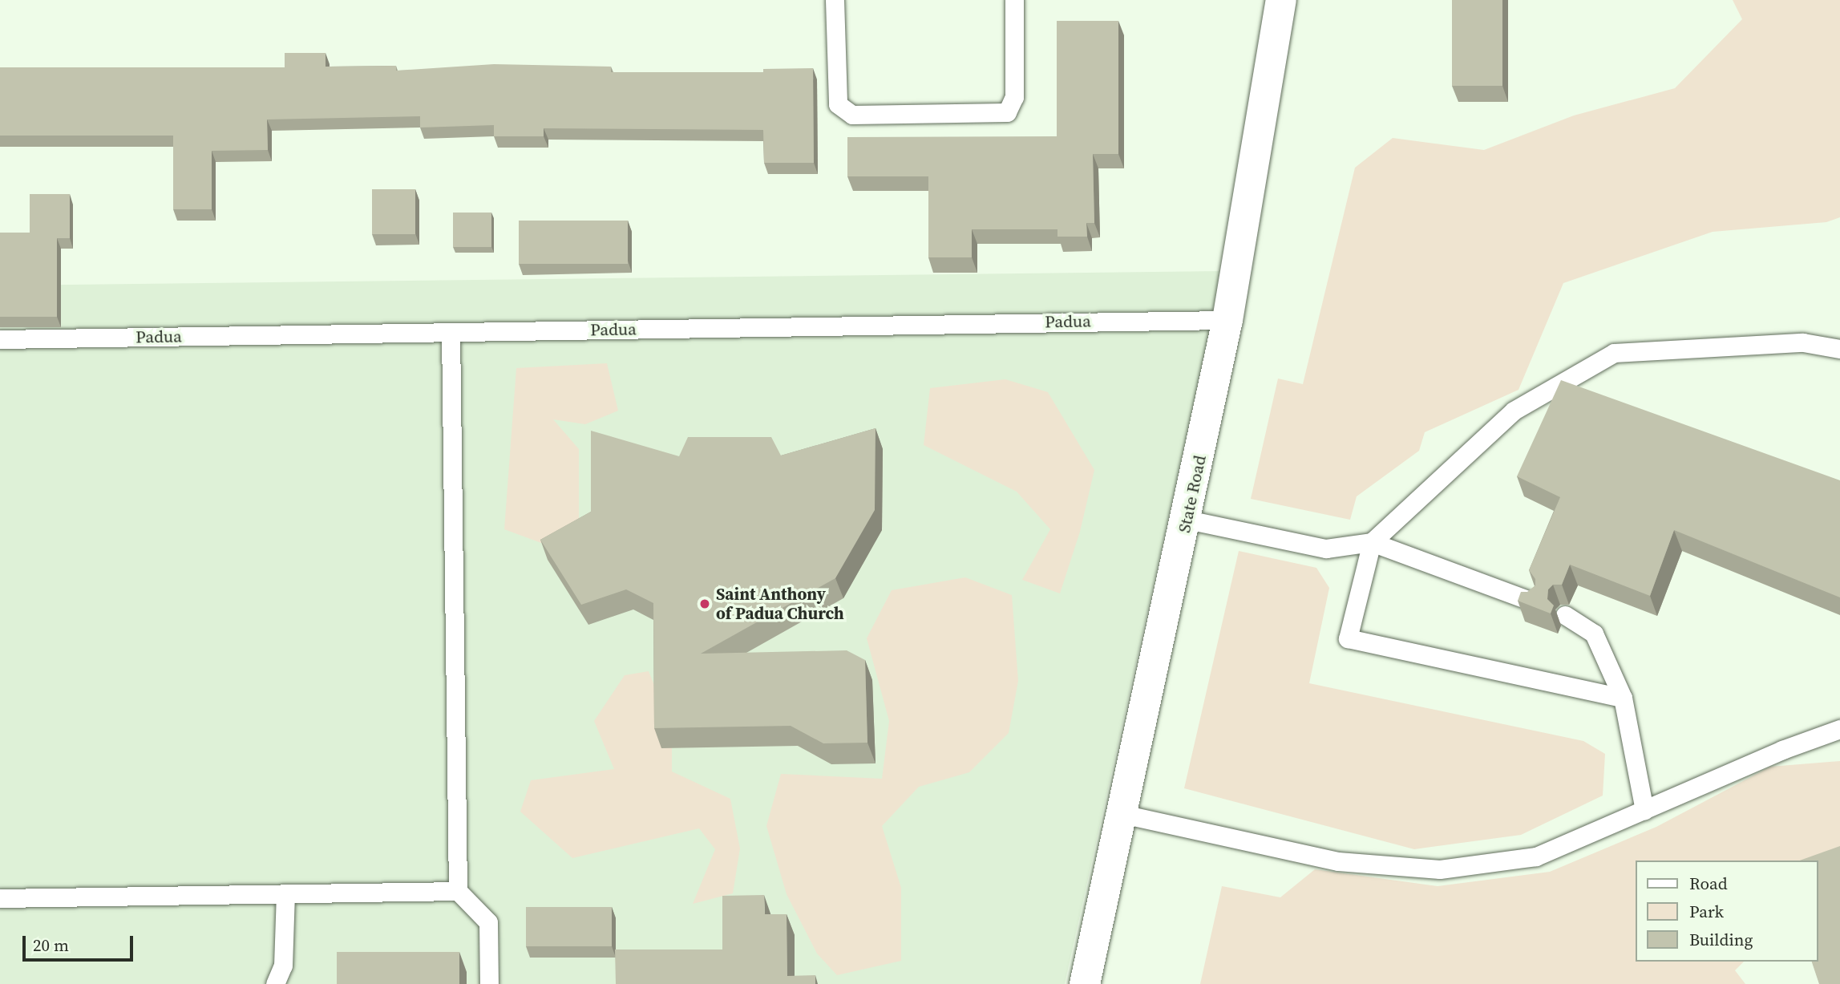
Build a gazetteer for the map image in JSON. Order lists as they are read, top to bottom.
{
  "streets": {
    "main road": ["State Road"],
    "lane": ["Padua"]
  },
  "crossings": [
    ["Padua", "State Road"]
  ],
  "places": ["Saint Anthony of Padua Church"],
  "legend": ["Road", "Park", "Building"],
  "scale_bar": "20 m"
}
